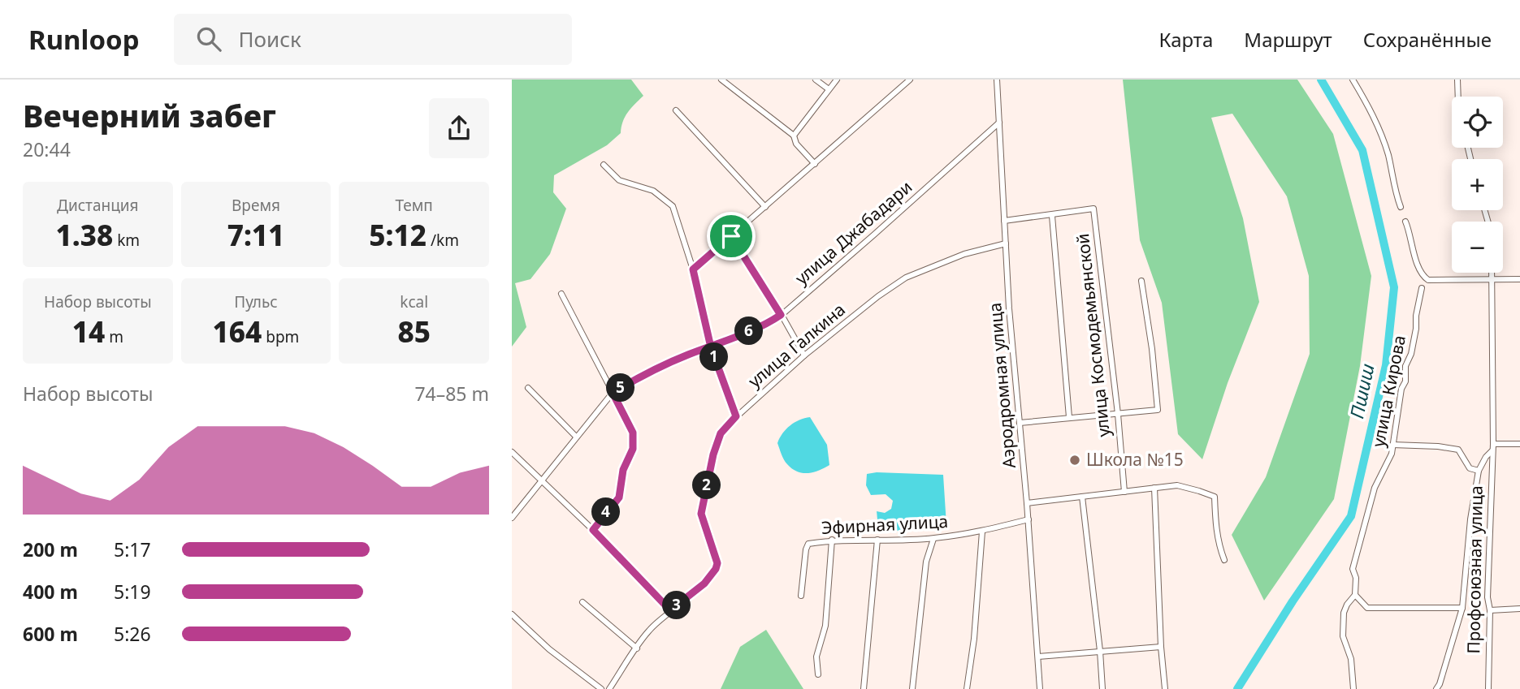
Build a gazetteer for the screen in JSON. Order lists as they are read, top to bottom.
{
  "streets": {
    "street": [
      "улица Джабадари",
      "улица Космодемьянской",
      "улица Галкина",
      "Аэродромная улица",
      "улица Кирова",
      "Эфирная улица",
      "Профсоюзная улица"
    ]
  },
  "crossings": [
    ["улица Джабадари", "Аэродромная улица"],
    ["улица Галкина", "Аэродромная улица"],
    ["Аэродромная улица", "Эфирная улица"]
  ],
  "water": ["Пшиш"],
  "places": ["Школа №15"],
  "page": {
    "header": "Runloop",
    "search": "Поиск",
    "nav": ["Карта", "Маршрут", "Сохранённые"],
    "heading": ["Вечерний забег", "20:44"],
    "map_buttons": ["+", "−"],
    "stats": [
      ["Дистанция", "1.38 km"],
      ["Время", "7:11"],
      ["Темп", "5:12 /km"],
      ["Набор высоты", "14 m"],
      ["Пульс", "164 bpm"],
      ["kcal", "85"]
    ],
    "pins": [
      "6",
      "1",
      "5",
      "2",
      "4",
      "3"
    ],
    "chart": ["Набор высоты", "74–85 m"],
    "list": [
      {
        "name": "200 m",
        "note": "5:17"
      },
      {
        "name": "400 m",
        "note": "5:19"
      },
      {
        "name": "600 m",
        "note": "5:26"
      }
    ]
  }
}
